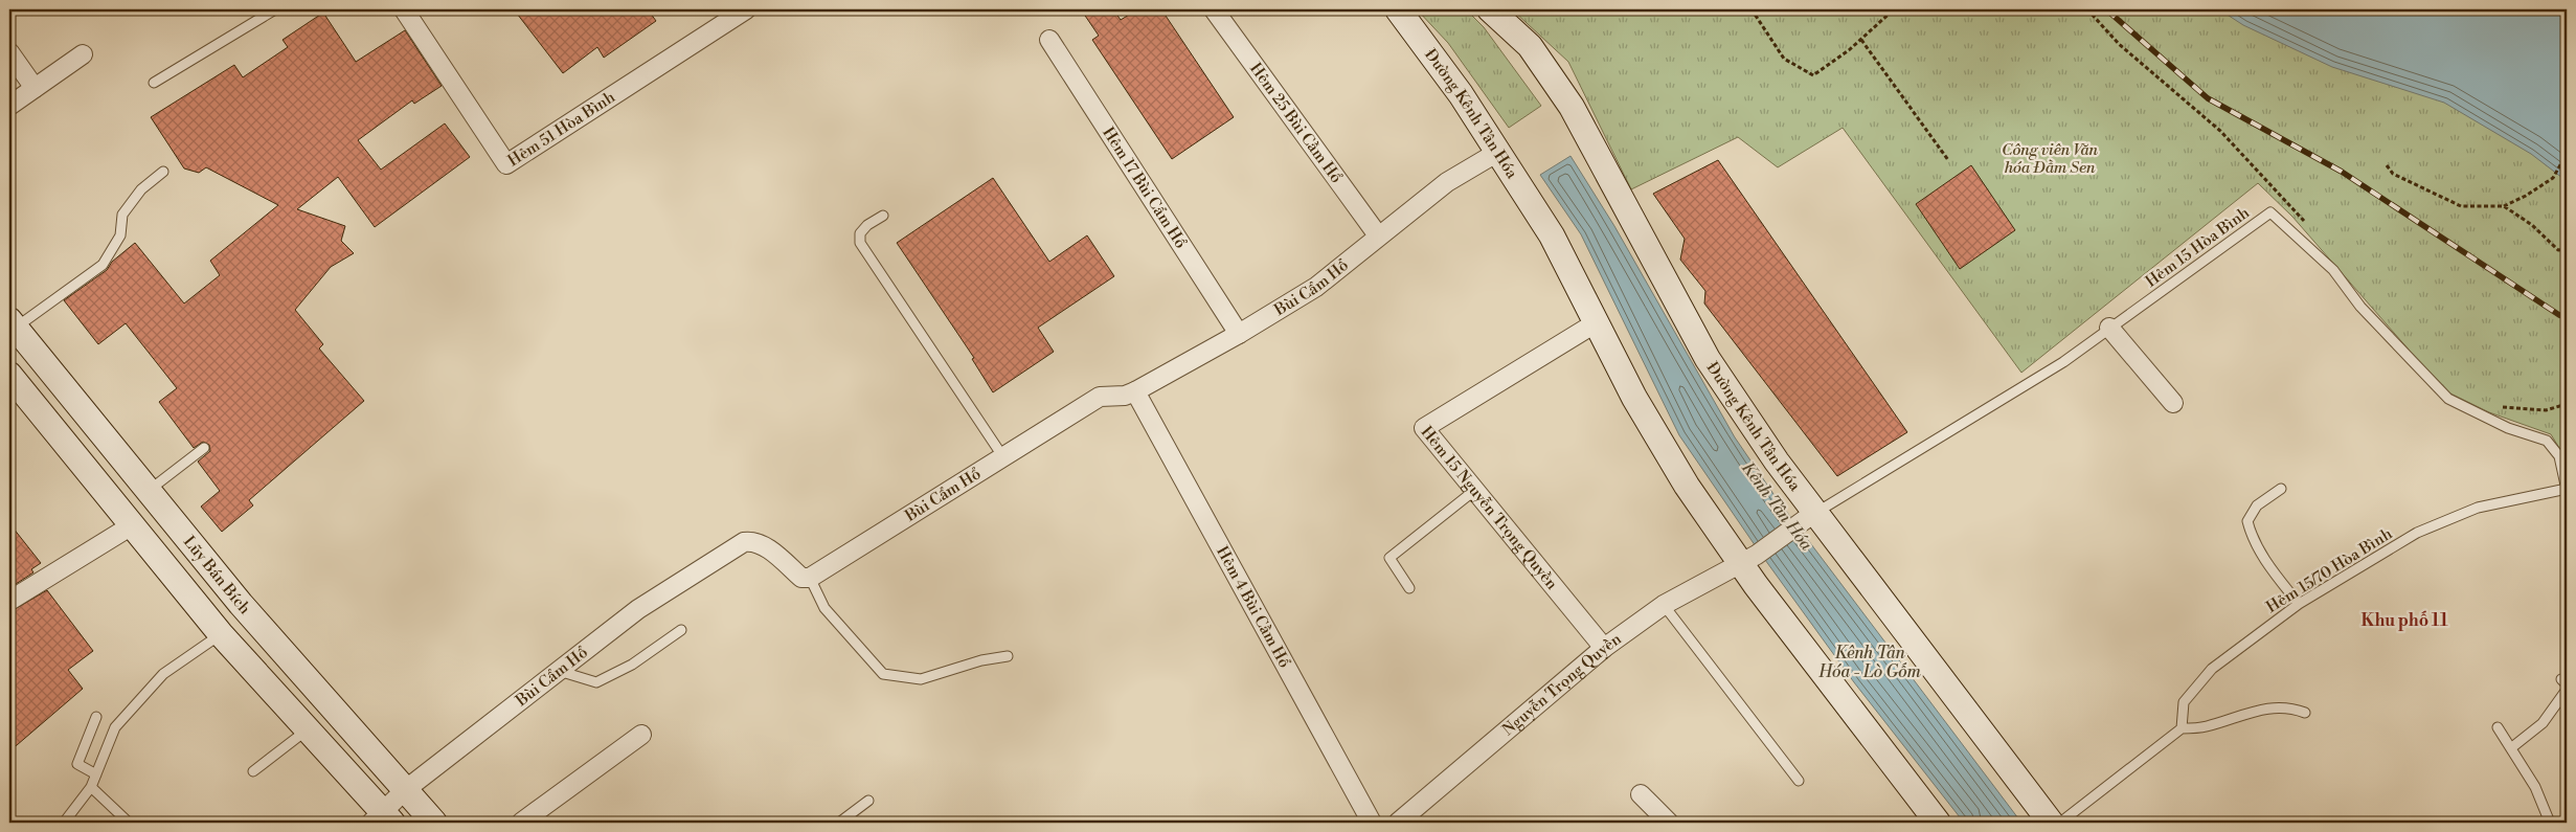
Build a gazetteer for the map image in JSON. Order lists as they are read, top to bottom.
{
  "streets": {
    "street": [
      "Đường Kênh Tân Hóa",
      "Hẻm 25 Bùi Cầm Hổ",
      "Hẻm 51 Hòa Bình",
      "Hẻm 17 Bùi Cẩm Hổ",
      "Bùi Cẩm Hổ",
      "Hẻm 15 Nguyễn Trọng Quyền",
      "Lũy Bán Bích",
      "Hẻm 4 Bùi Cầm Hổ",
      "Nguyễn Trọng Quyền"
    ],
    "lane": ["Hẻm 15 Hòa Bình", "Hẻm 15/70 Hòa Bình"]
  },
  "crossings": [
    ["Đường Kênh Tân Hóa", "Hẻm 15 Hòa Bình"],
    ["Đường Kênh Tân Hóa", "Bùi Cẩm Hổ"],
    ["Đường Kênh Tân Hóa", "Hẻm 15 Nguyễn Trọng Quyền"],
    ["Đường Kênh Tân Hóa", "Nguyễn Trọng Quyền"],
    ["Hẻm 25 Bùi Cầm Hổ", "Bùi Cẩm Hổ"],
    ["Hẻm 17 Bùi Cẩm Hổ", "Bùi Cẩm Hổ"],
    ["Hẻm 15 Hòa Bình", "Hẻm 15/70 Hòa Bình"],
    ["Hẻm 15 Hòa Bình", "Nguyễn Trọng Quyền"],
    ["Bùi Cẩm Hổ", "Lũy Bán Bích"],
    ["Bùi Cẩm Hổ", "Hẻm 4 Bùi Cầm Hổ"],
    ["Hẻm 15 Nguyễn Trọng Quyền", "Nguyễn Trọng Quyền"]
  ],
  "districts": ["Khu phố 11"],
  "water": ["Kênh Tân Hóa", "Kênh Tân Hóa - Lò Gốm"],
  "parks": ["Công viên Văn hóa Đầm Sen"]
}
